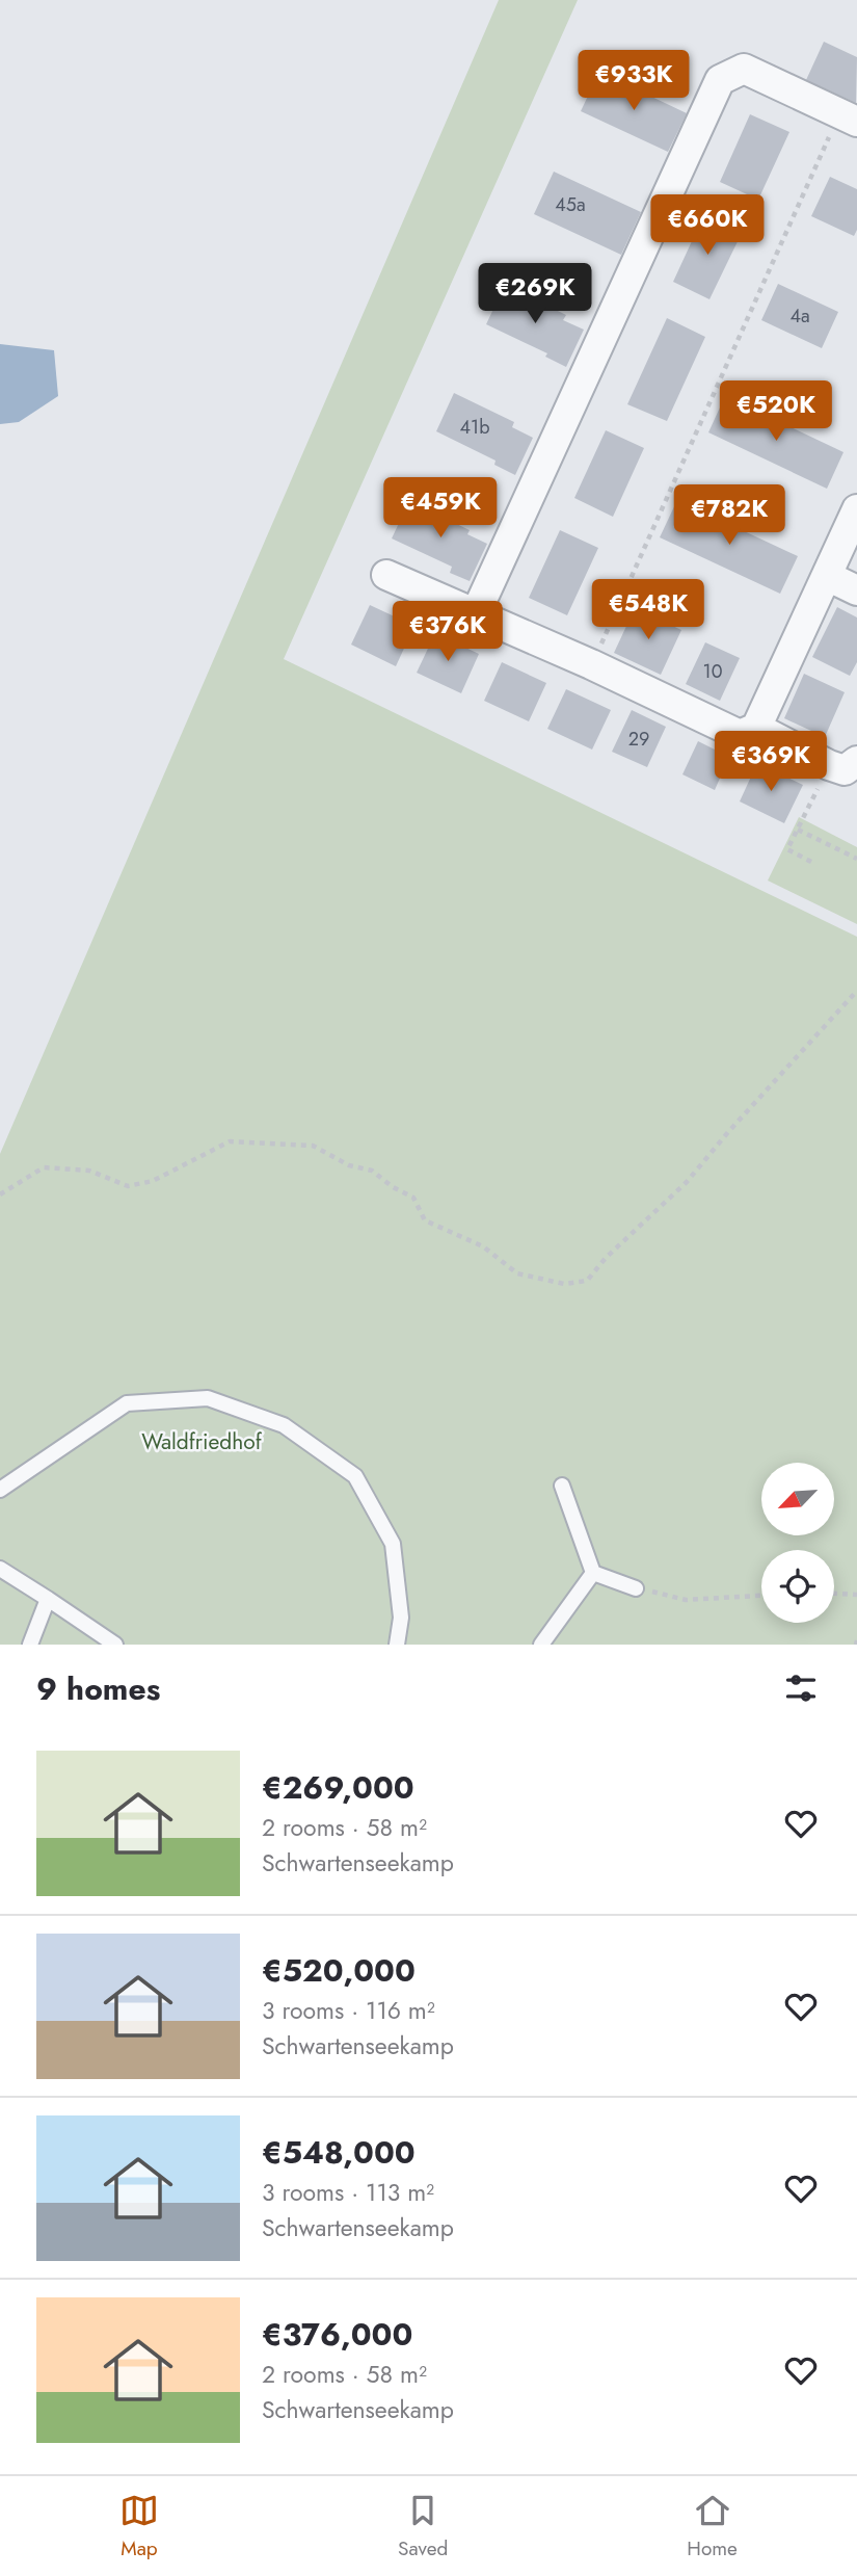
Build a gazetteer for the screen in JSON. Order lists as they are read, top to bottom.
{
  "parks": ["Waldfriedhof"],
  "house_numbers": [
    "45a",
    "4a",
    "41b",
    "10",
    "29"
  ],
  "north": "bottom left",
  "page": {
    "price": [
      "€933K",
      "€660K",
      "€269K",
      "€520K",
      "€459K",
      "€782K",
      "€548K",
      "€376K",
      "€369K"
    ],
    "heading": "9 homes",
    "list": [
      {
        "name": "€269,000",
        "note": "2 rooms · 58 m² · Schwartenseekamp"
      },
      {
        "name": "€520,000",
        "note": "3 rooms · 116 m² · Schwartenseekamp"
      },
      {
        "name": "€548,000",
        "note": "3 rooms · 113 m² · Schwartenseekamp"
      },
      {
        "name": "€376,000",
        "note": "2 rooms · 58 m² · Schwartenseekamp"
      }
    ],
    "tabs": ["Map", "Saved", "Home"]
  }
}
